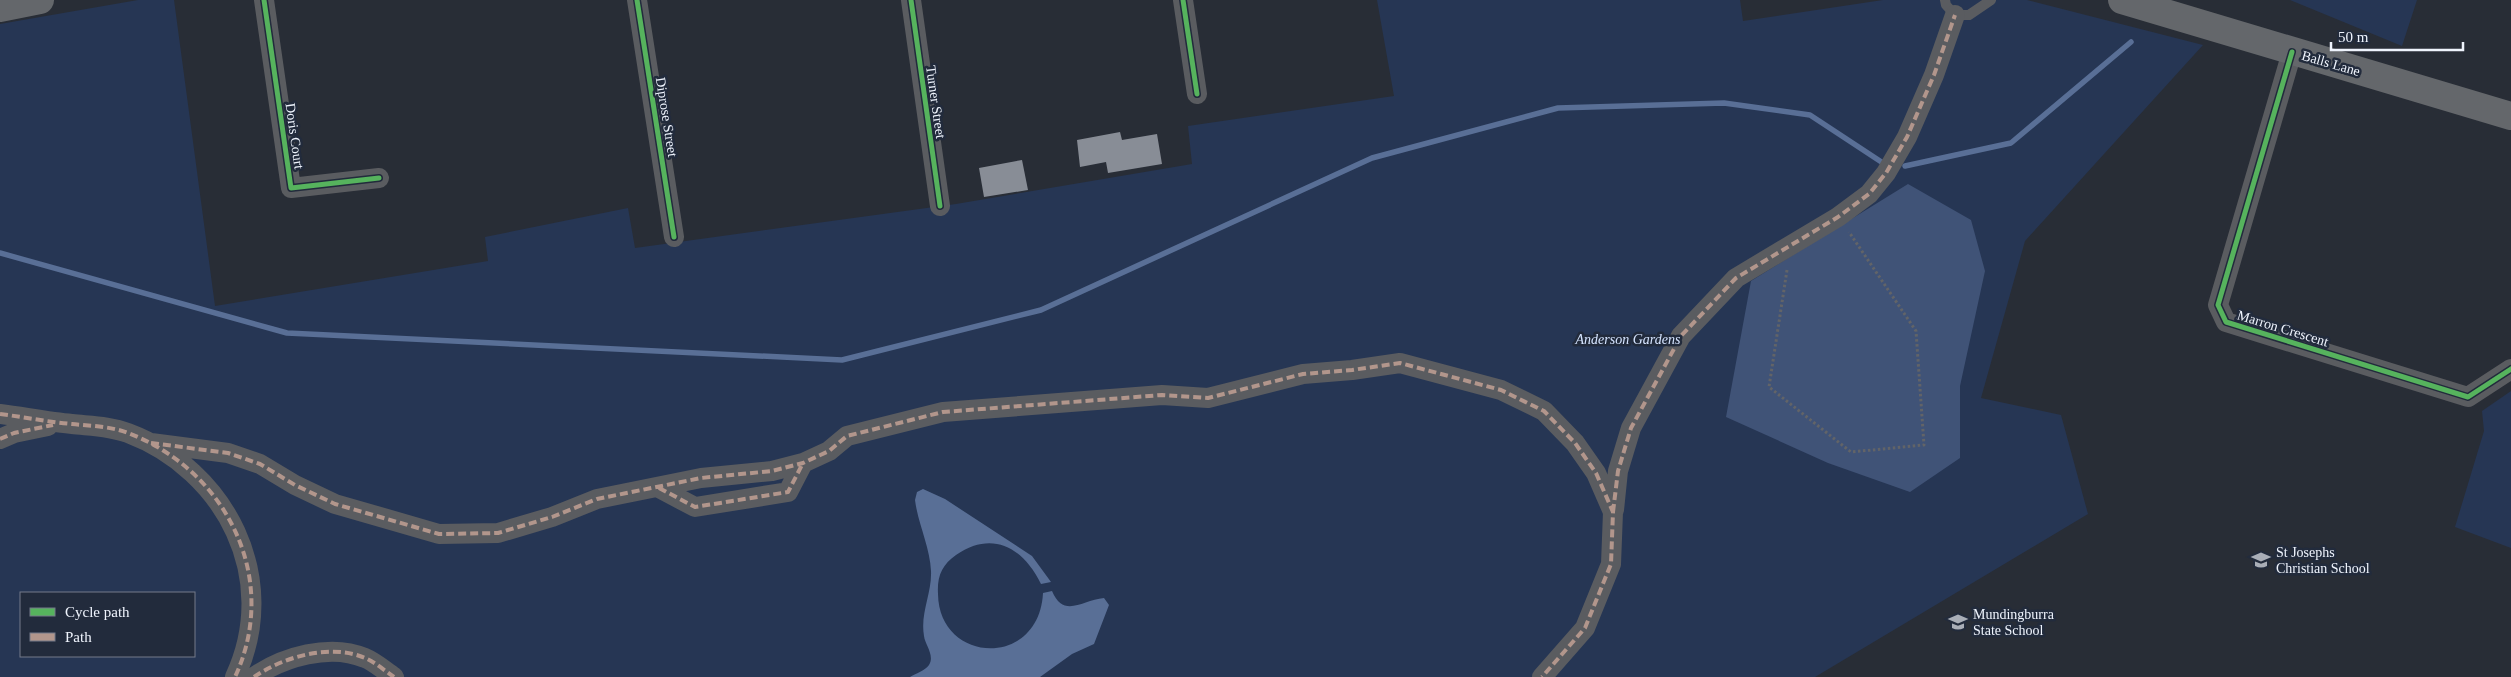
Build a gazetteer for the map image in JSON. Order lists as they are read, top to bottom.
{
  "streets": {
    "main road": ["Balls Lane"],
    "street": [
      "Turner Street",
      "Diprose Street",
      "Doris Court",
      "Marron Crescent"
    ]
  },
  "crossings": [
    ["Balls Lane", "Marron Crescent"]
  ],
  "parks": ["Anderson Gardens"],
  "places": {
    "school or university": ["St Josephs Christian School", "Mundingburra State School"]
  },
  "legend": ["Cycle path", "Path"],
  "scale_bar": "50 m"
}
